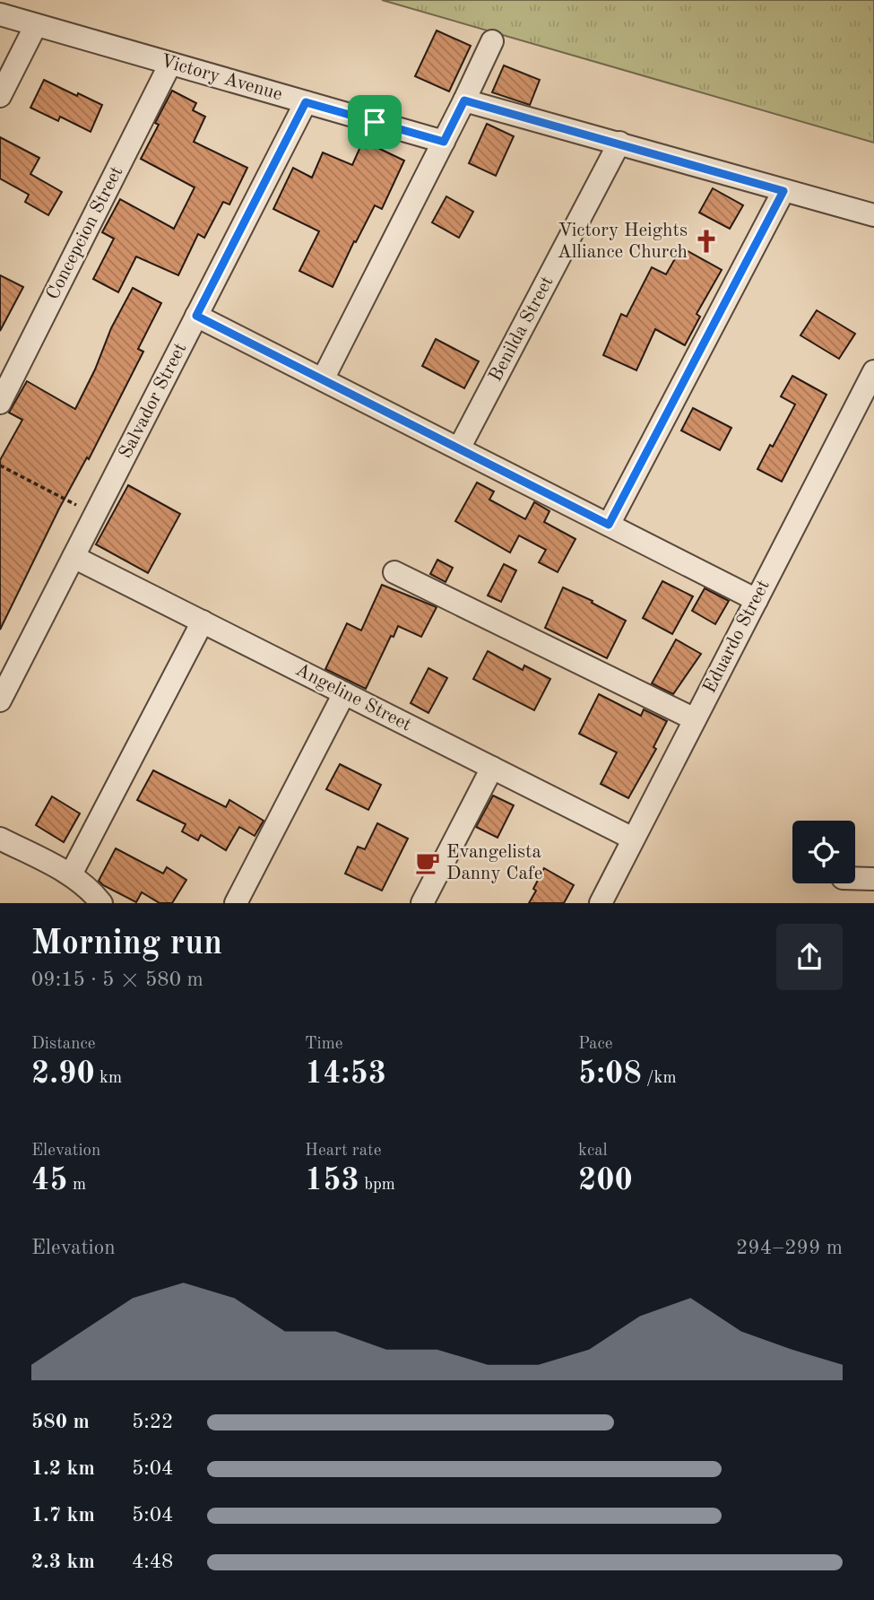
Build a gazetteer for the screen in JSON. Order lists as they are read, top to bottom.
{
  "streets": {
    "street": [
      "Victory Avenue",
      "Concepcion Street",
      "Benilda Street",
      "Salvador Street",
      "Eduardo Street",
      "Angeline Street"
    ]
  },
  "crossings": [
    ["Victory Avenue", "Concepcion Street"],
    ["Victory Avenue", "Salvador Street"],
    ["Salvador Street", "Angeline Street"],
    ["Eduardo Street", "Angeline Street"]
  ],
  "places": {
    "church": ["Victory Heights Alliance Church"],
    "cafe": ["Evangelista Danny Cafe"]
  },
  "page": {
    "heading": ["Morning run", "09:15 · 5 × 580 m"],
    "stats": [
      ["Distance", "2.90 km"],
      ["Time", "14:53"],
      ["Pace", "5:08 /km"],
      ["Elevation", "45 m"],
      ["Heart rate", "153 bpm"],
      ["kcal", "200"]
    ],
    "chart": ["Elevation", "294–299 m"],
    "list": [
      {
        "name": "580 m",
        "note": "5:22"
      },
      {
        "name": "1.2 km",
        "note": "5:04"
      },
      {
        "name": "1.7 km",
        "note": "5:04"
      },
      {
        "name": "2.3 km",
        "note": "4:48"
      }
    ]
  }
}
